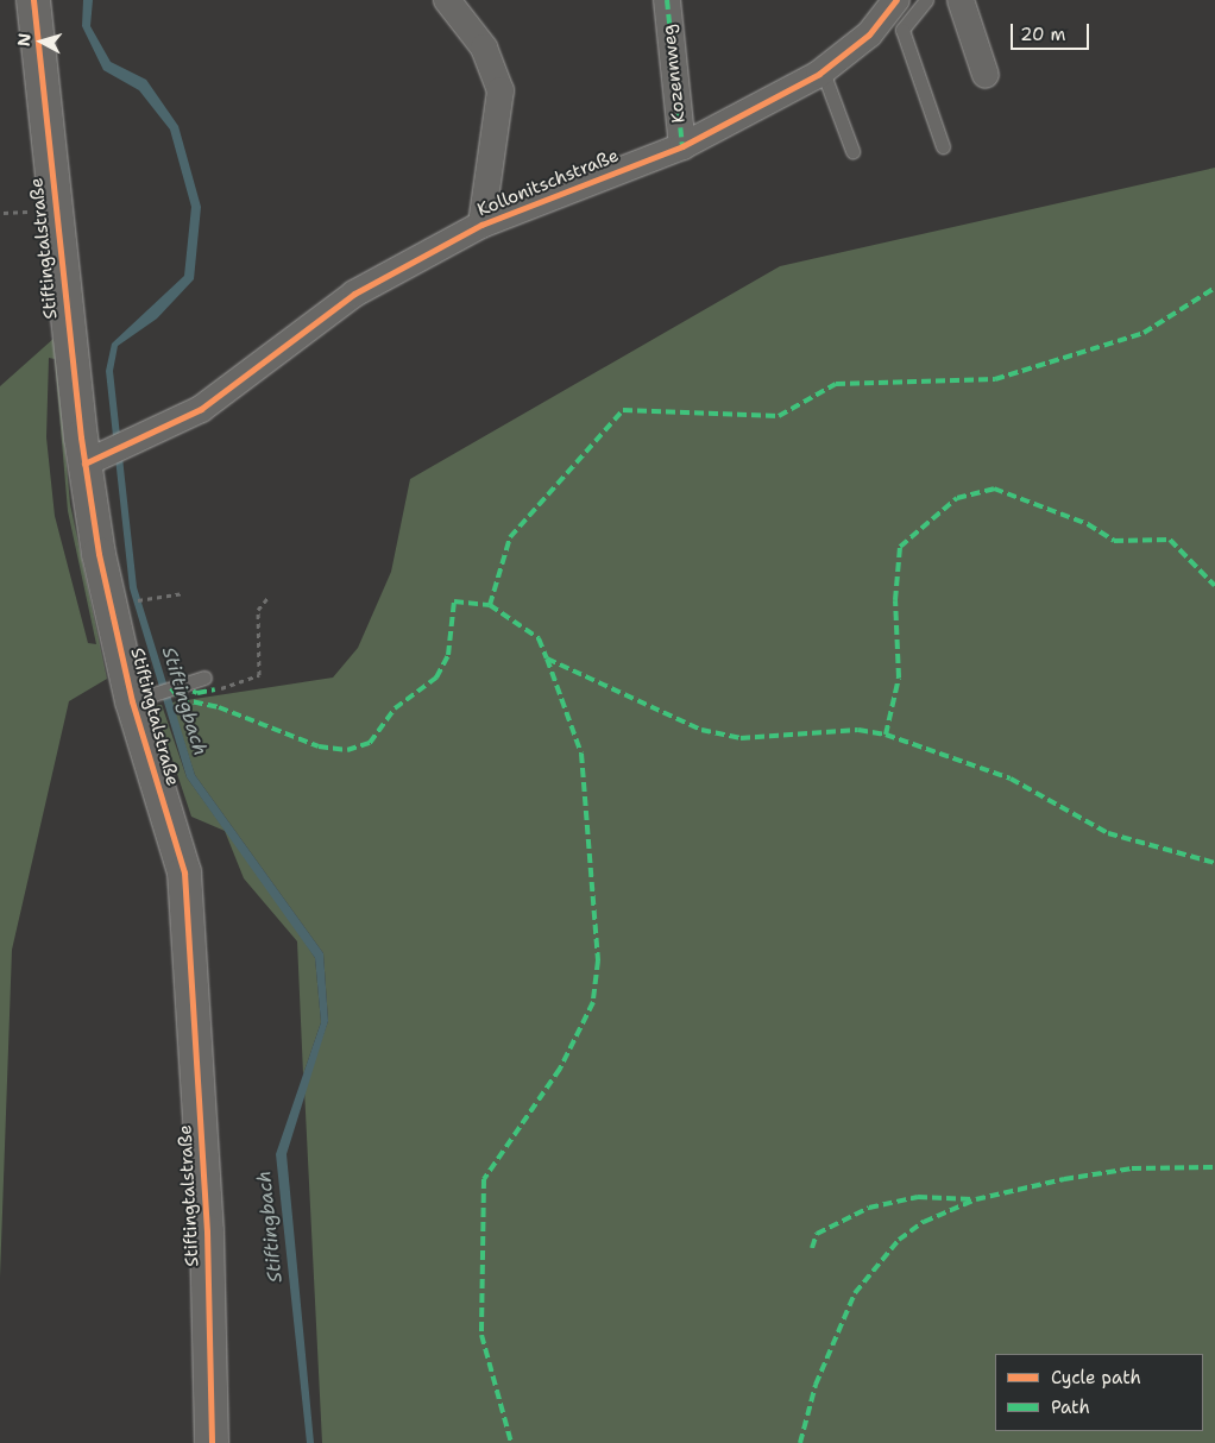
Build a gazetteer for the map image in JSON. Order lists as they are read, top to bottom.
{
  "streets": {
    "street": ["Kozennweg", "Kollonitschstraße", "Stiftingtalstraße"]
  },
  "crossings": [
    ["Kozennweg", "Kollonitschstraße"],
    ["Kollonitschstraße", "Stiftingtalstraße"]
  ],
  "water": ["Stiftingbach"],
  "legend": ["Cycle path", "Path"],
  "scale_bar": "20 m",
  "north": "left"
}
